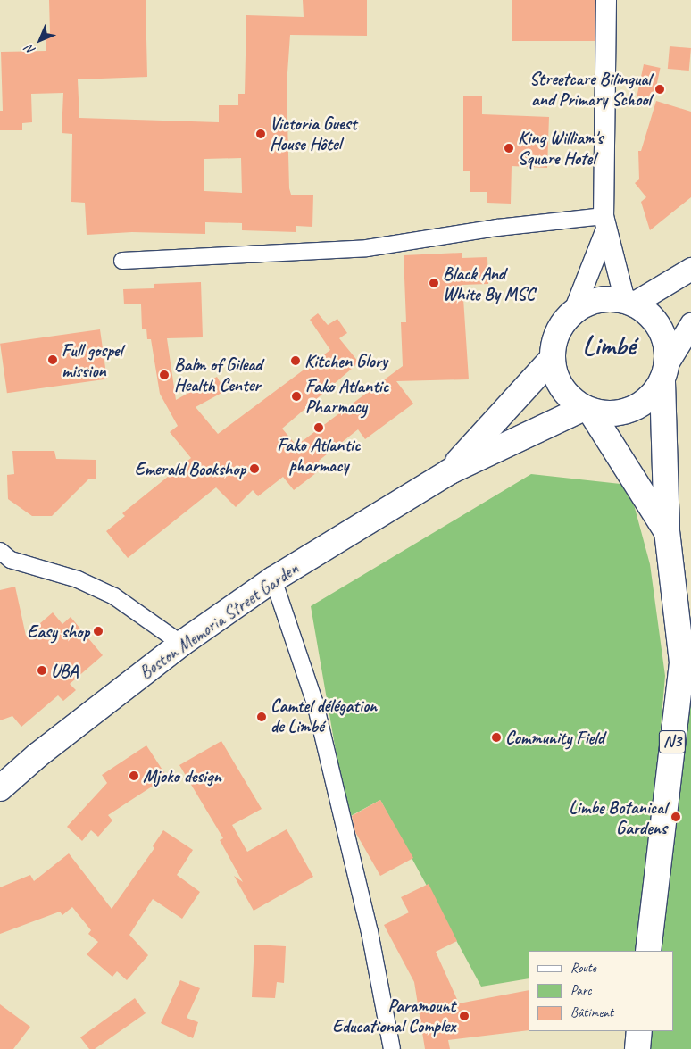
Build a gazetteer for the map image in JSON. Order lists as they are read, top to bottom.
{
  "streets": {
    "highway": ["Boston Memoria Street Garden", "N3"]
  },
  "districts": ["Limbé"],
  "places": [
    "Streetcare Bilingual and Primary School",
    "Victoria Guest House Hôtel",
    "King William's Square Hotel",
    "Black And White By MSC",
    "Full gospel mission",
    "Kitchen Glory",
    "Balm of Gilead Health Center",
    "Fako Atlantic Pharmacy",
    "Fako Atlantic pharmacy",
    "Emerald Bookshop",
    "Easy shop",
    "UBA",
    "Camtel délégation de Limbé",
    "Community Field",
    "Mjoko design",
    "Limbe Botanical Gardens",
    "Paramount Educational Complex"
  ],
  "legend": ["Route", "Parc", "Bâtiment"],
  "north": "bottom left"
}
